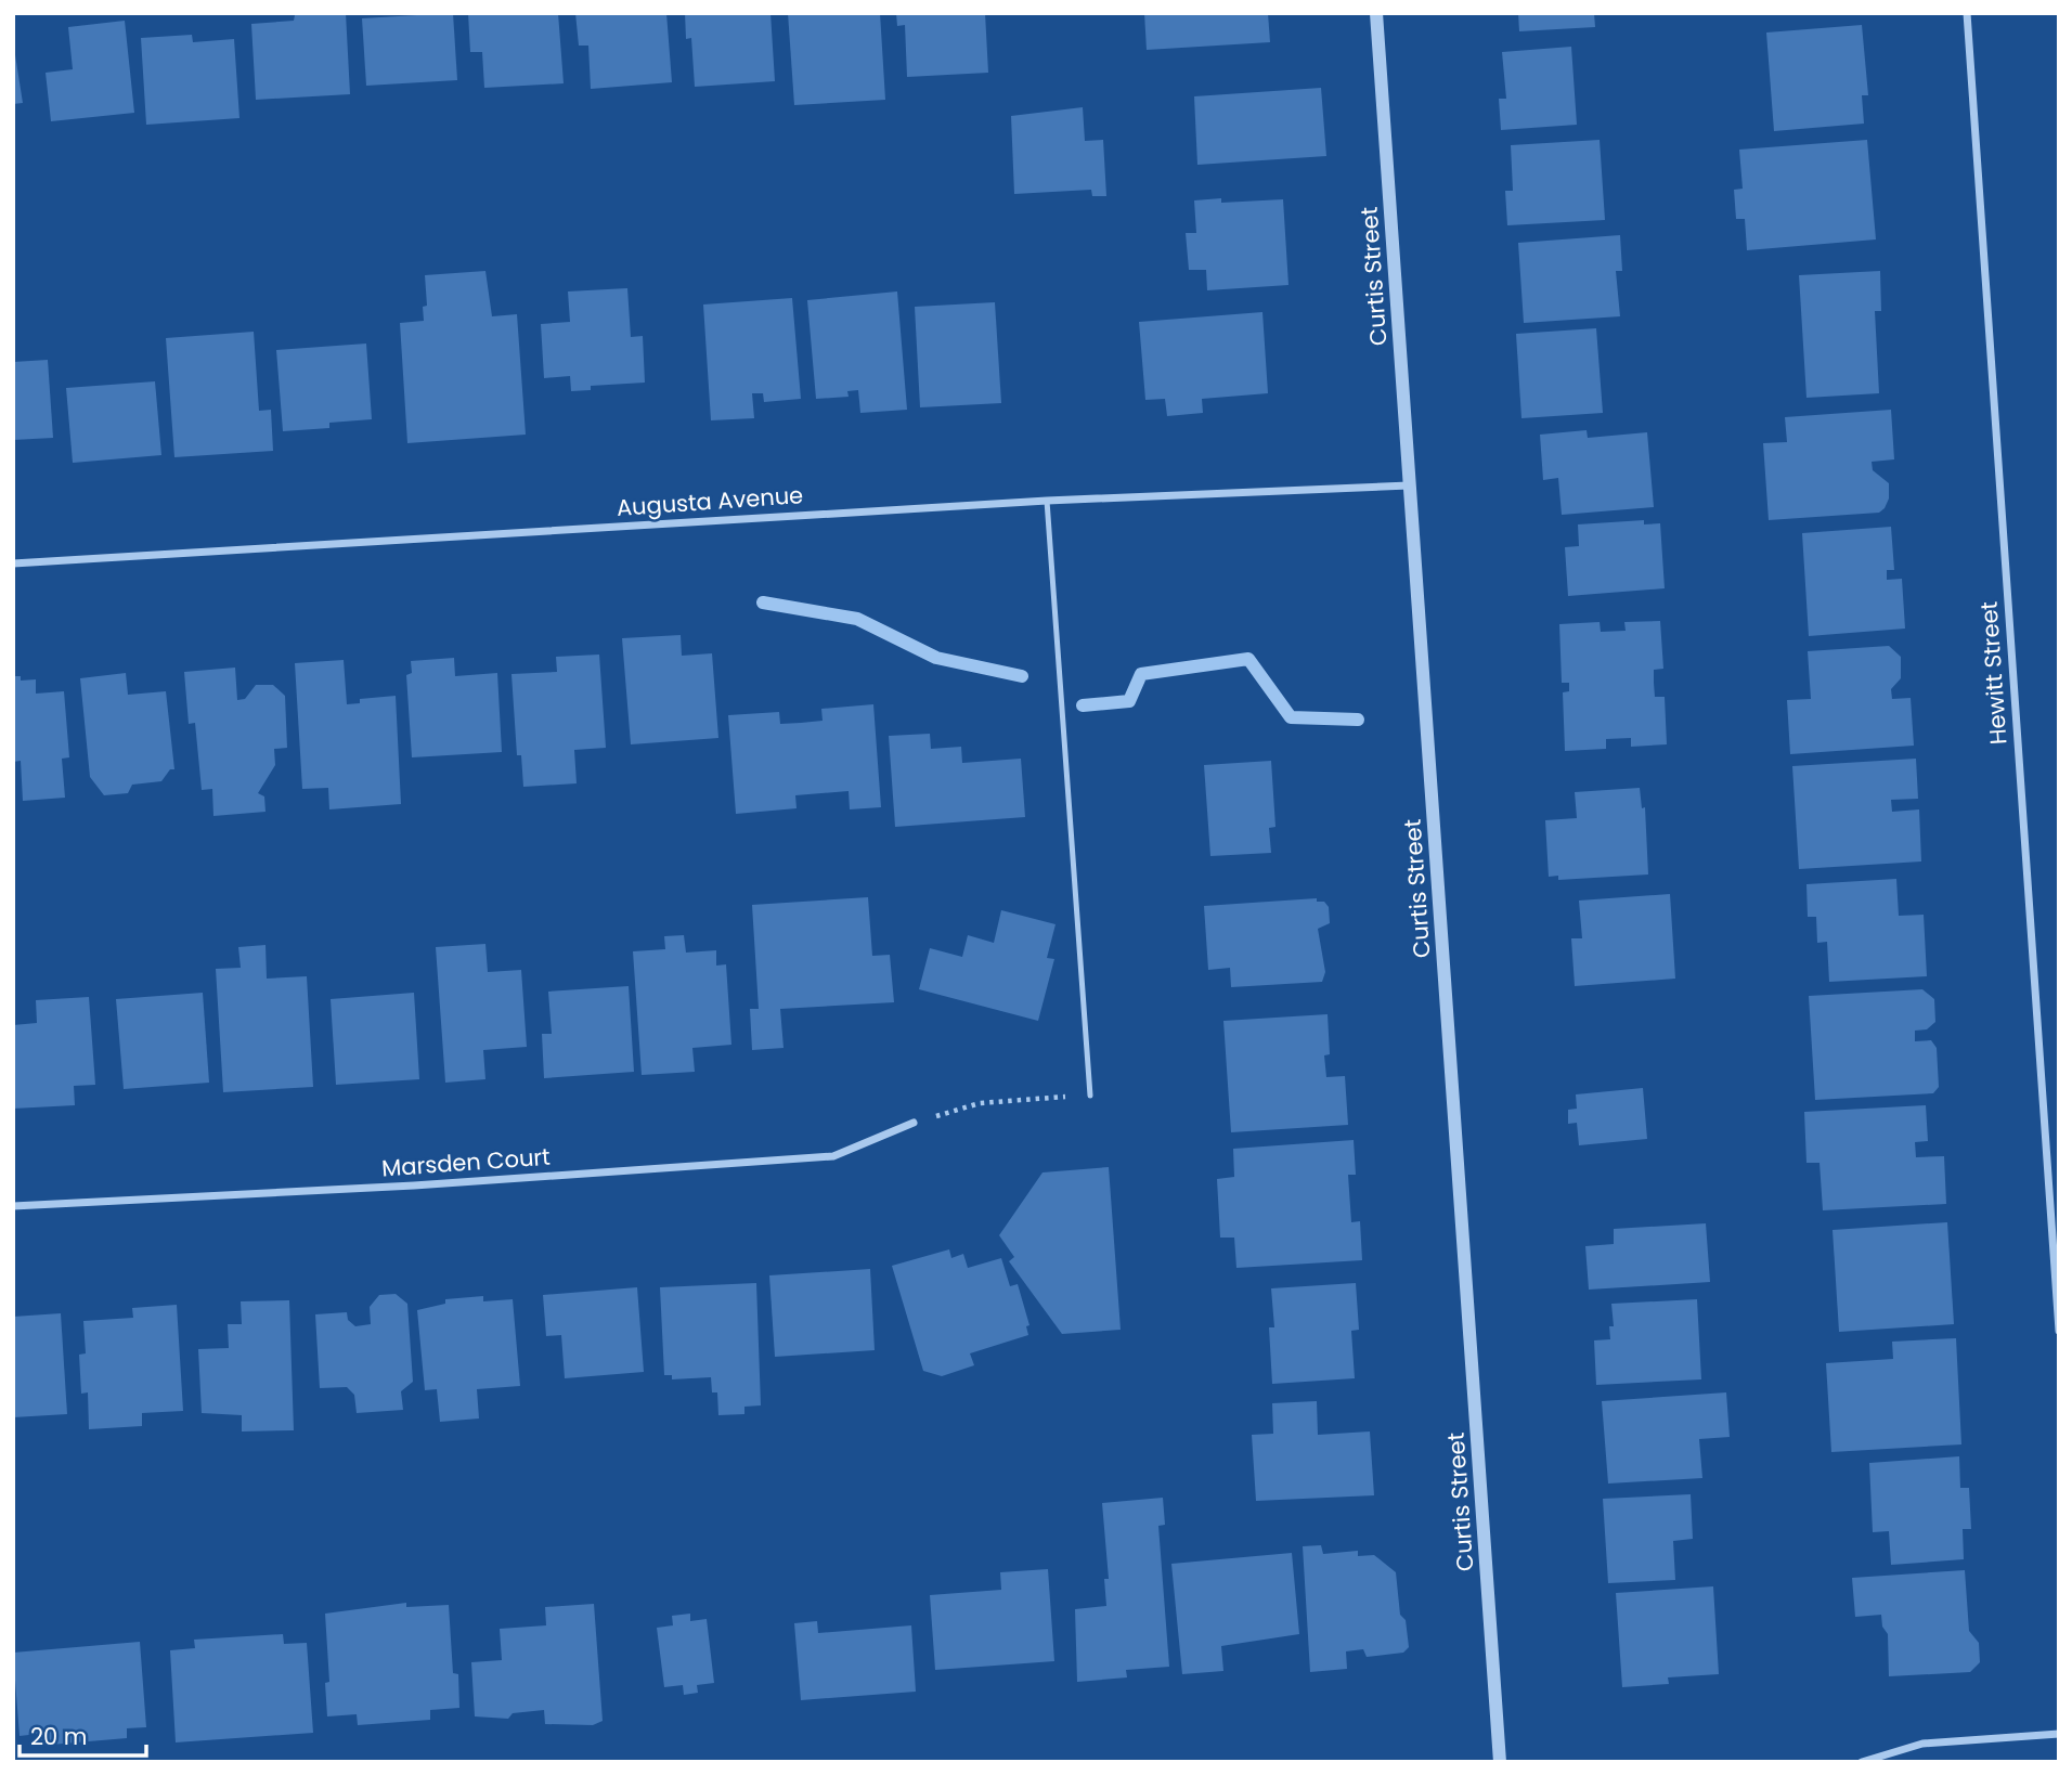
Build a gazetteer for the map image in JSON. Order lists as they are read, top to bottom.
{
  "streets": {
    "street": [
      "Curtis Street",
      "Augusta Avenue",
      "Hewitt Street",
      "Marsden Court"
    ]
  },
  "crossings": [
    ["Curtis Street", "Augusta Avenue"]
  ],
  "scale_bar": "20 m"
}
